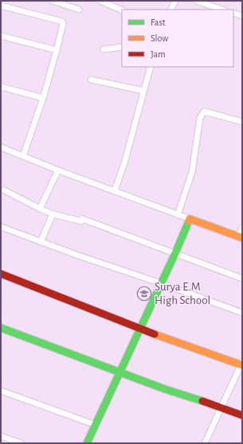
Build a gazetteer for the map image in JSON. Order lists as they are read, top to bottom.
{
  "places": {
    "school or university": ["Surya E.M High School"]
  },
  "legend": ["Fast", "Slow", "Jam"]
}
